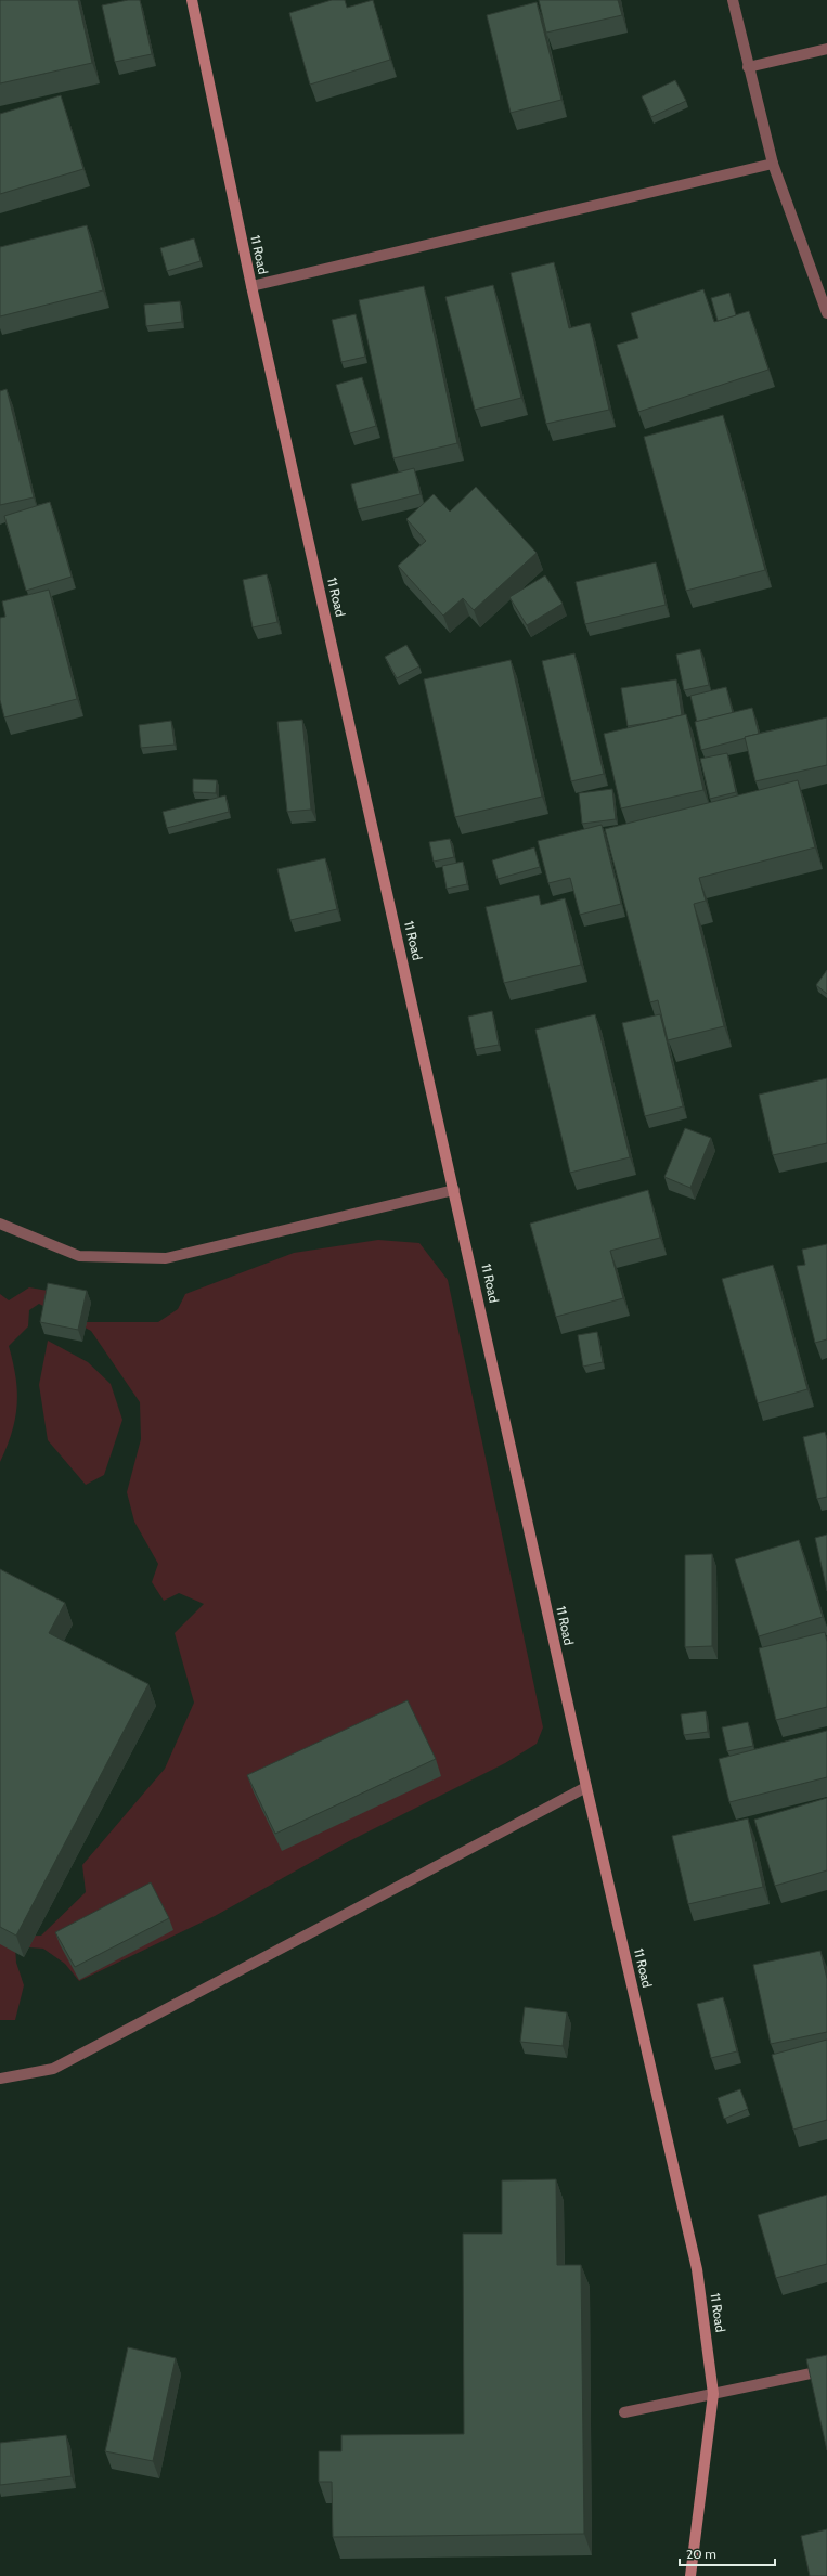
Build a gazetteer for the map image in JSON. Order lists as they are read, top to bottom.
{
  "streets": {
    "street": ["11 Road"]
  },
  "scale_bar": "20 m"
}
